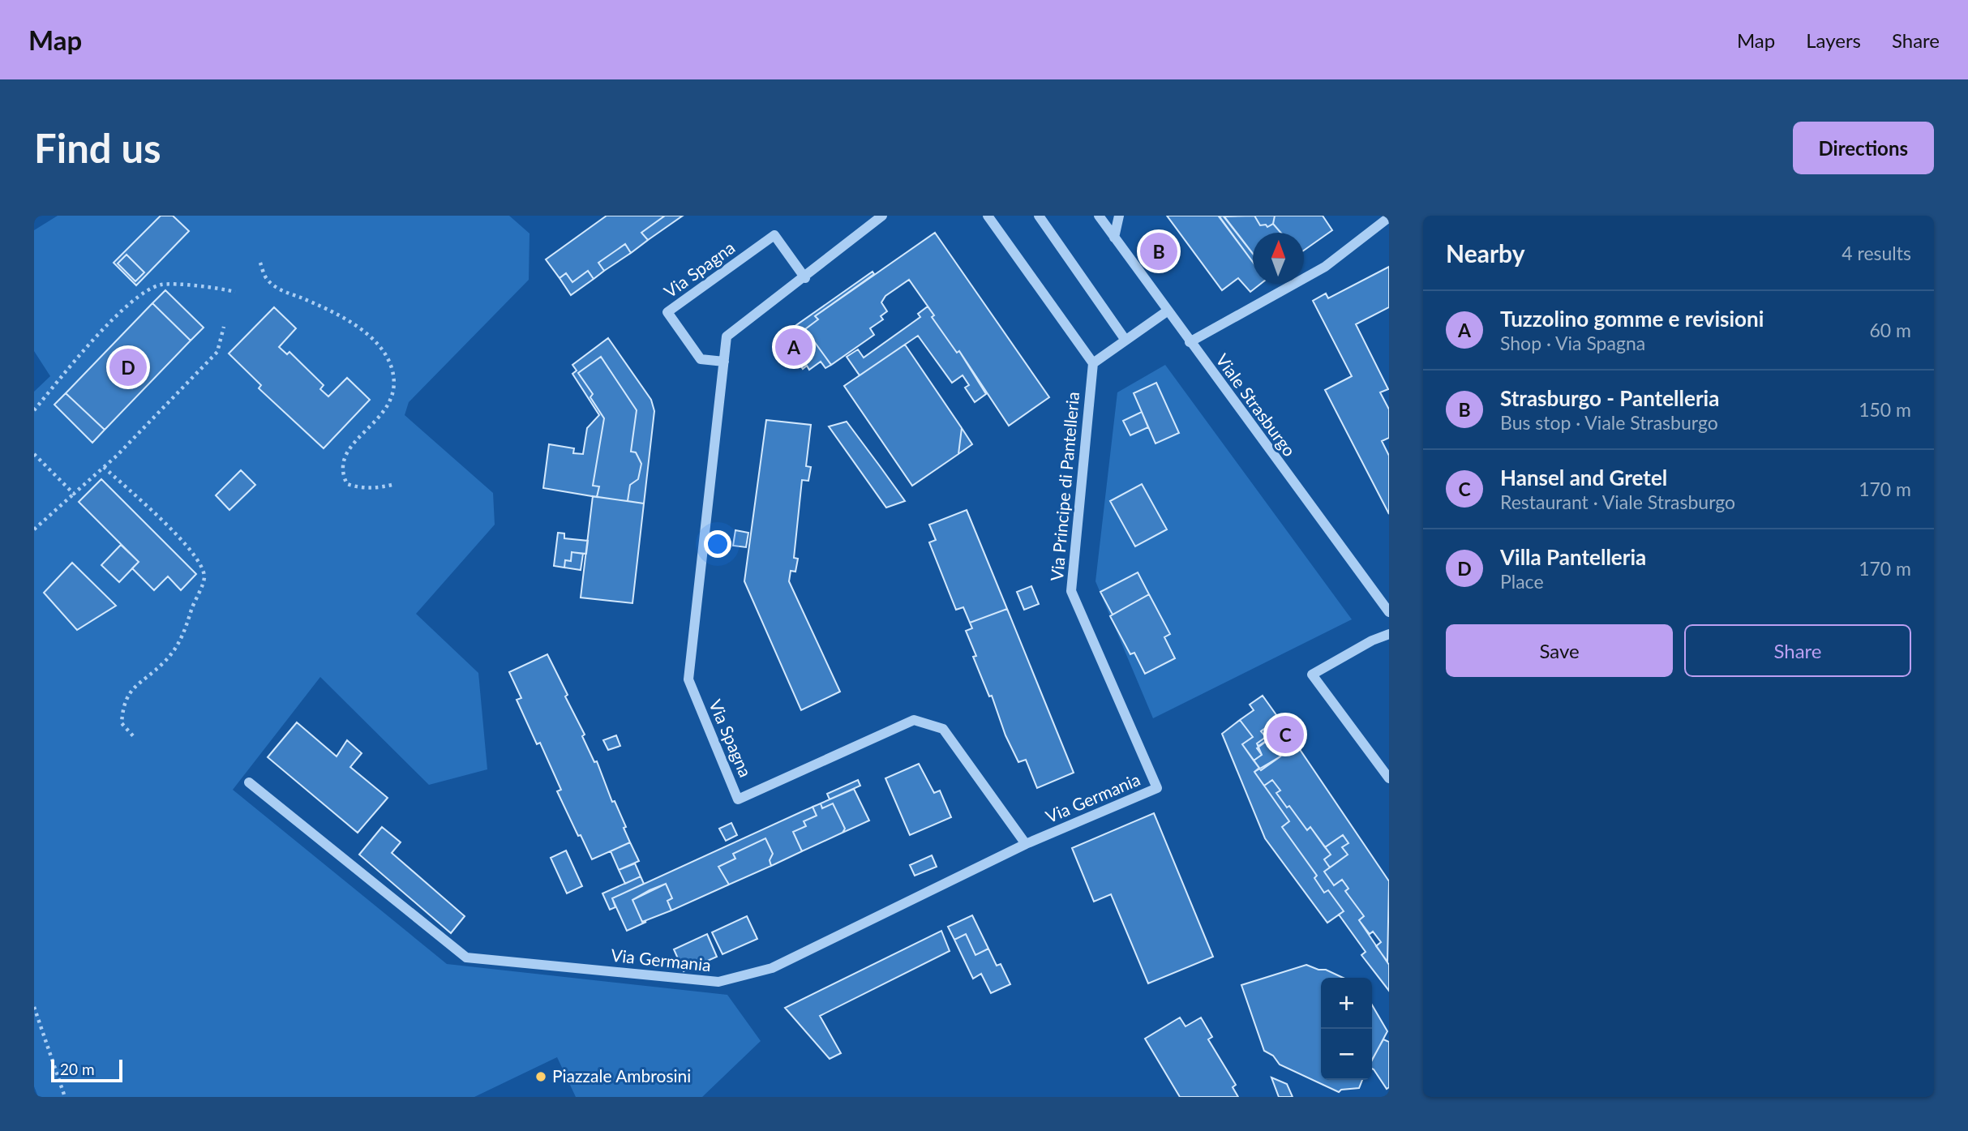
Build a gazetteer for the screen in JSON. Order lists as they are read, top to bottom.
{
  "streets": {
    "street": [
      "Via Spagna",
      "Viale Strasburgo",
      "Via Principe di Pantelleria",
      "Via Germania"
    ]
  },
  "crossings": [
    ["Via Spagna", "Via Germania"],
    ["Via Principe di Pantelleria", "Via Germania"]
  ],
  "places": ["Piazzale Ambrosini"],
  "scale_bar": "20 m",
  "north": "top",
  "page": {
    "header": "Map",
    "nav": ["Map", "Layers", "Share"],
    "buttons": [
      "Directions",
      ["Save", "Share"]
    ],
    "title": "Find us",
    "heading": ["Nearby", "4 results"],
    "pins": [
      "B",
      "A",
      "D",
      "C"
    ],
    "list": [
      {
        "mark": "A",
        "name": "Tuzzolino gomme e revisioni",
        "note": "Shop · Via Spagna",
        "value": "60 m"
      },
      {
        "mark": "B",
        "name": "Strasburgo - Pantelleria",
        "note": "Bus stop · Viale Strasburgo",
        "value": "150 m"
      },
      {
        "mark": "C",
        "name": "Hansel and Gretel",
        "note": "Restaurant · Viale Strasburgo",
        "value": "170 m"
      },
      {
        "mark": "D",
        "name": "Villa Pantelleria",
        "note": "Place",
        "value": "170 m"
      }
    ],
    "map_buttons": ["+", "−"],
    "scale": "20 m"
  }
}
